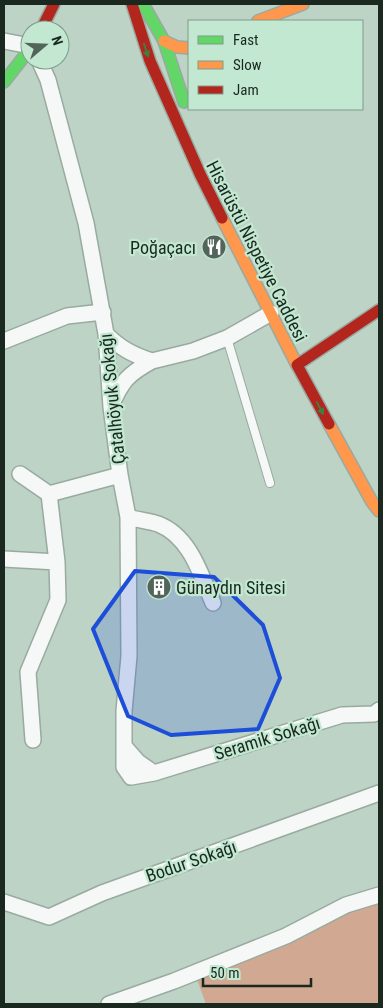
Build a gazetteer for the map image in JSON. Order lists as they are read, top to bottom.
{
  "streets": {
    "main road": ["Hisarüstü Nispetiye Caddesi"],
    "street": ["Çatalhöyuk Sokağı", "Seramik Sokağı", "Bodur Sokağı"]
  },
  "crossings": [
    ["Çatalhöyuk Sokağı", "Seramik Sokağı"]
  ],
  "places": {
    "restaurant": ["Poğaçacı"],
    "building": ["Günaydın Sitesi"]
  },
  "legend": ["Fast", "Slow", "Jam"],
  "scale_bar": "50 m",
  "north": "right"
}
